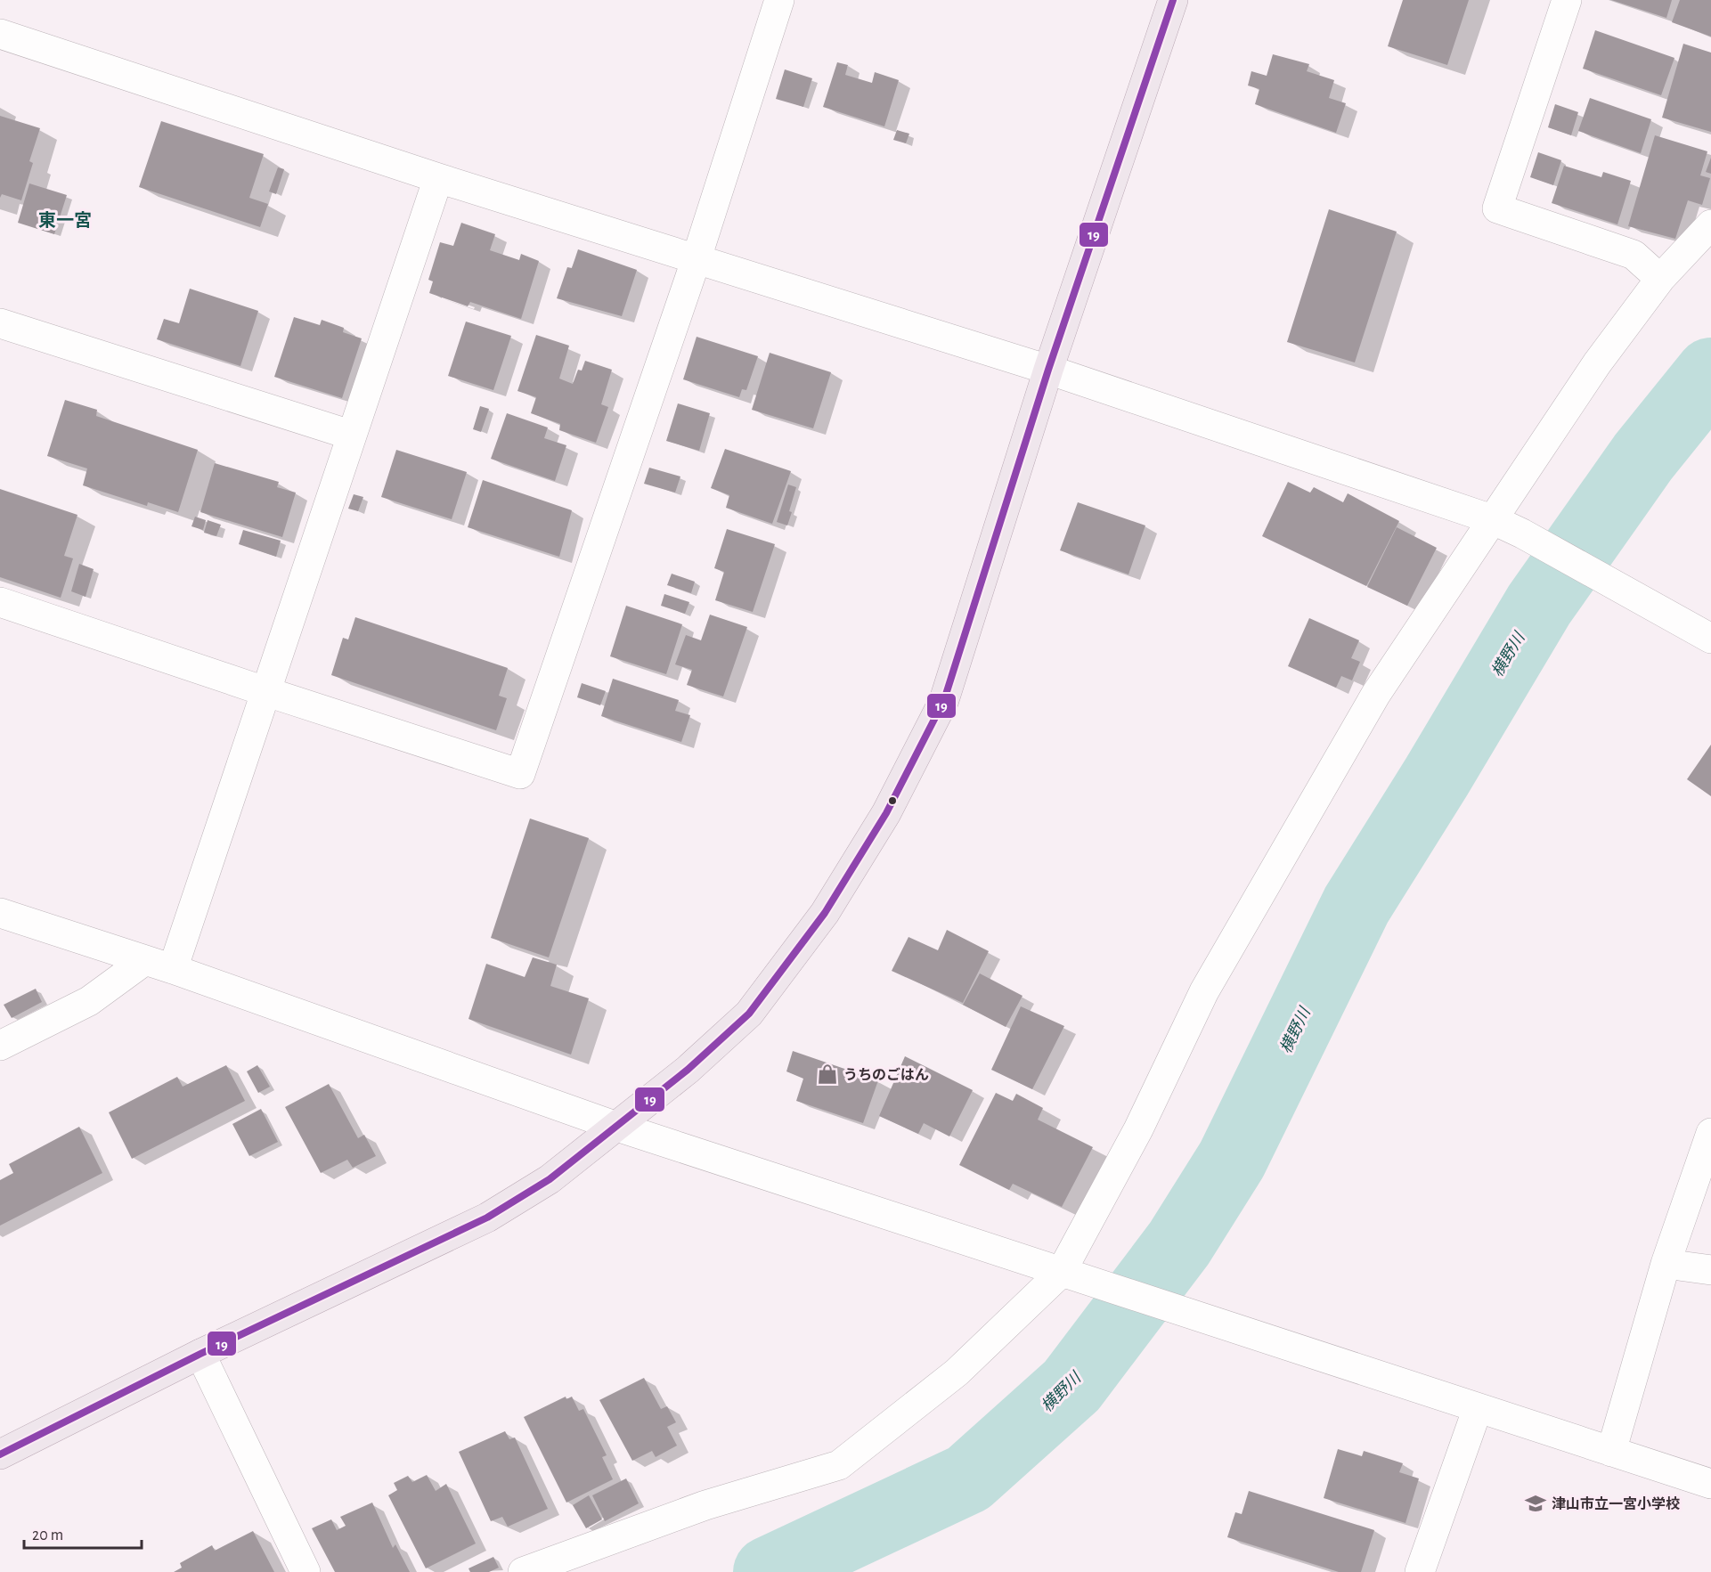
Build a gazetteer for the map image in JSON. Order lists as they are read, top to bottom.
{
  "districts": ["東一宮"],
  "water": ["横野川"],
  "places": {
    "shop": ["うちのごはん"],
    "school or university": ["津山市立一宮小学校"]
  },
  "lines": ["transit line 19"],
  "scale_bar": "20 m"
}
